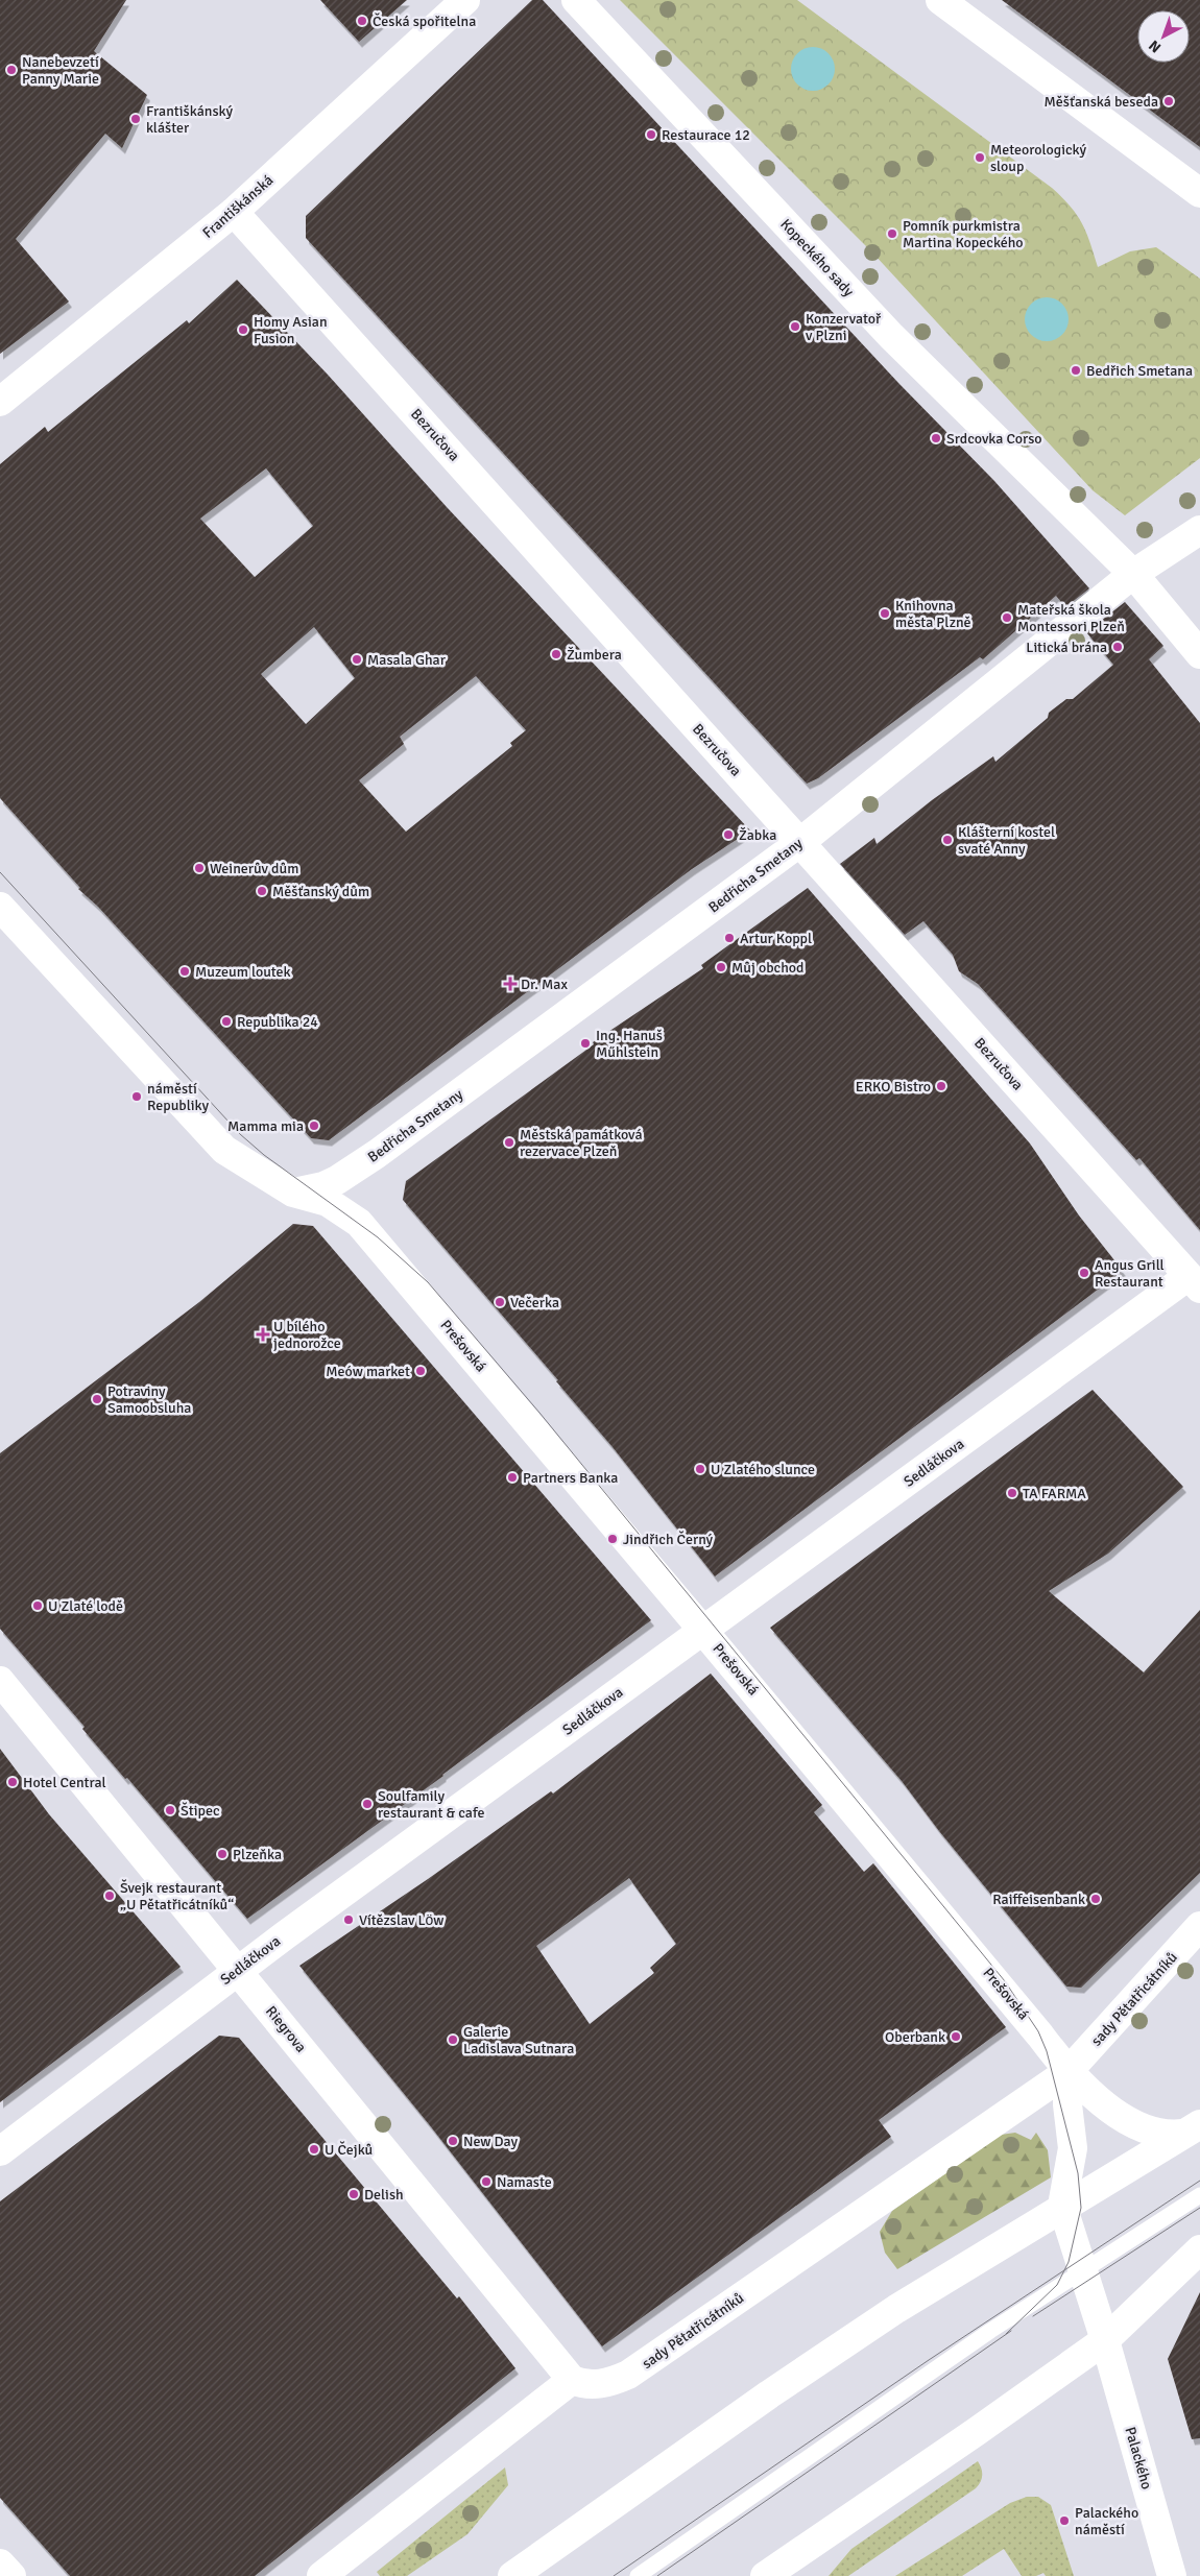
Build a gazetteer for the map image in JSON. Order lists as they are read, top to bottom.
{
  "streets": {
    "street": [
      "Františkánská",
      "Kopeckého sady",
      "Bezručova",
      "Bedřicha Smetany",
      "Prešovská",
      "Sedláčkova",
      "sady Pětatřicátníků",
      "Riegrova",
      "Palackého"
    ]
  },
  "crossings": [
    ["Františkánská", "Bezručova"],
    ["Kopeckého sady", "Bedřicha Smetany"],
    ["Bezručova", "Bedřicha Smetany"],
    ["Bezručova", "Sedláčkova"],
    ["Bedřicha Smetany", "Prešovská"],
    ["Prešovská", "Sedláčkova"],
    ["Prešovská", "sady Pětatřicátníků"],
    ["Sedláčkova", "Riegrova"],
    ["sady Pětatřicátníků", "Riegrova"]
  ],
  "places": {
    "other": [
      "Česká spořitelna",
      "Nanebevzetí Panny Marie",
      "Měšťanská beseda",
      "Františkánský klášter",
      "Restaurace 12",
      "Meteorologický sloup",
      "Pomník purkmistra Martina Kopeckého",
      "Konzervatoř v Plzni",
      "Homy Asian Fusion",
      "Bedřich Smetana",
      "Srdcovka Corso",
      "Knihovna města Plzně",
      "Mateřská škola Montessori Plzeň",
      "Litická brána",
      "Žumbera",
      "Masala Ghar",
      "Žabka",
      "Klášterní kostel svaté Anny",
      "Weinerův dům",
      "Měšťanský dům",
      "Artur Koppl",
      "Můj obchod",
      "Muzeum loutek",
      "Republika 24",
      "Ing. Hanuš Műhlstein",
      "ERKO Bistro",
      "náměstí Republiky",
      "Mamma mia",
      "Městská památková rezervace Plzeň",
      "Angus Grill Restaurant",
      "Večerka",
      "Meów market",
      "Potraviny Samoobsluha",
      "U Zlatého slunce",
      "Partners Banka",
      "TA FARMA",
      "Jindřich Černý",
      "U Zlaté lodě",
      "Hotel Central",
      "Soulfamily restaurant & cafe",
      "Štipec",
      "Plzeňka",
      "Švejk restaurant „U Pětatřicátníků“",
      "Raiffeisenbank",
      "Vítězslav Lӧw",
      "Oberbank",
      "Galerie Ladislava Sutnara",
      "New Day",
      "U Čejků",
      "Namaste",
      "Delish",
      "Palackého náměstí"
    ],
    "health": ["Dr. Max", "U bílého jednorožce"]
  },
  "north": "bottom left"
}
